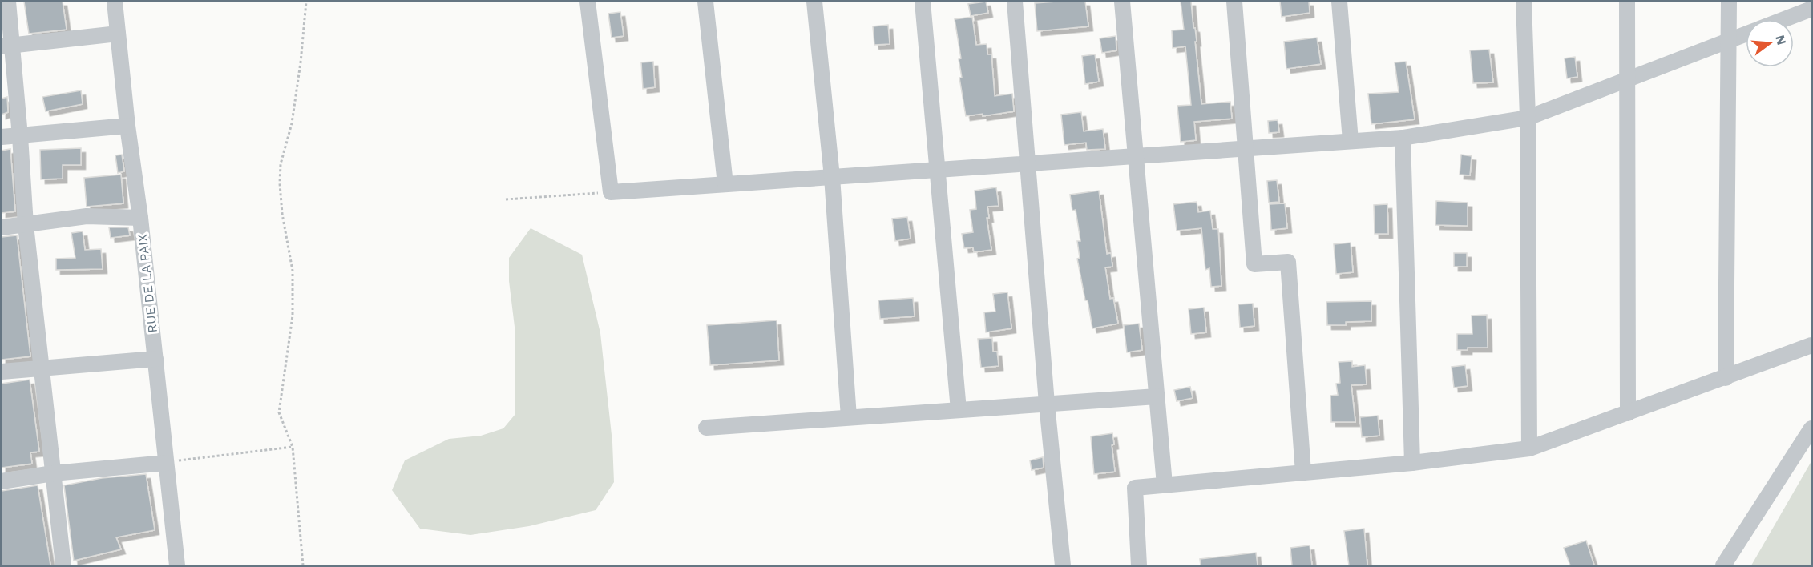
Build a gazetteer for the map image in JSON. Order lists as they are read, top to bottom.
{
  "streets": {
    "street": ["RUE DE LA PAIX"]
  },
  "north": "right"
}
